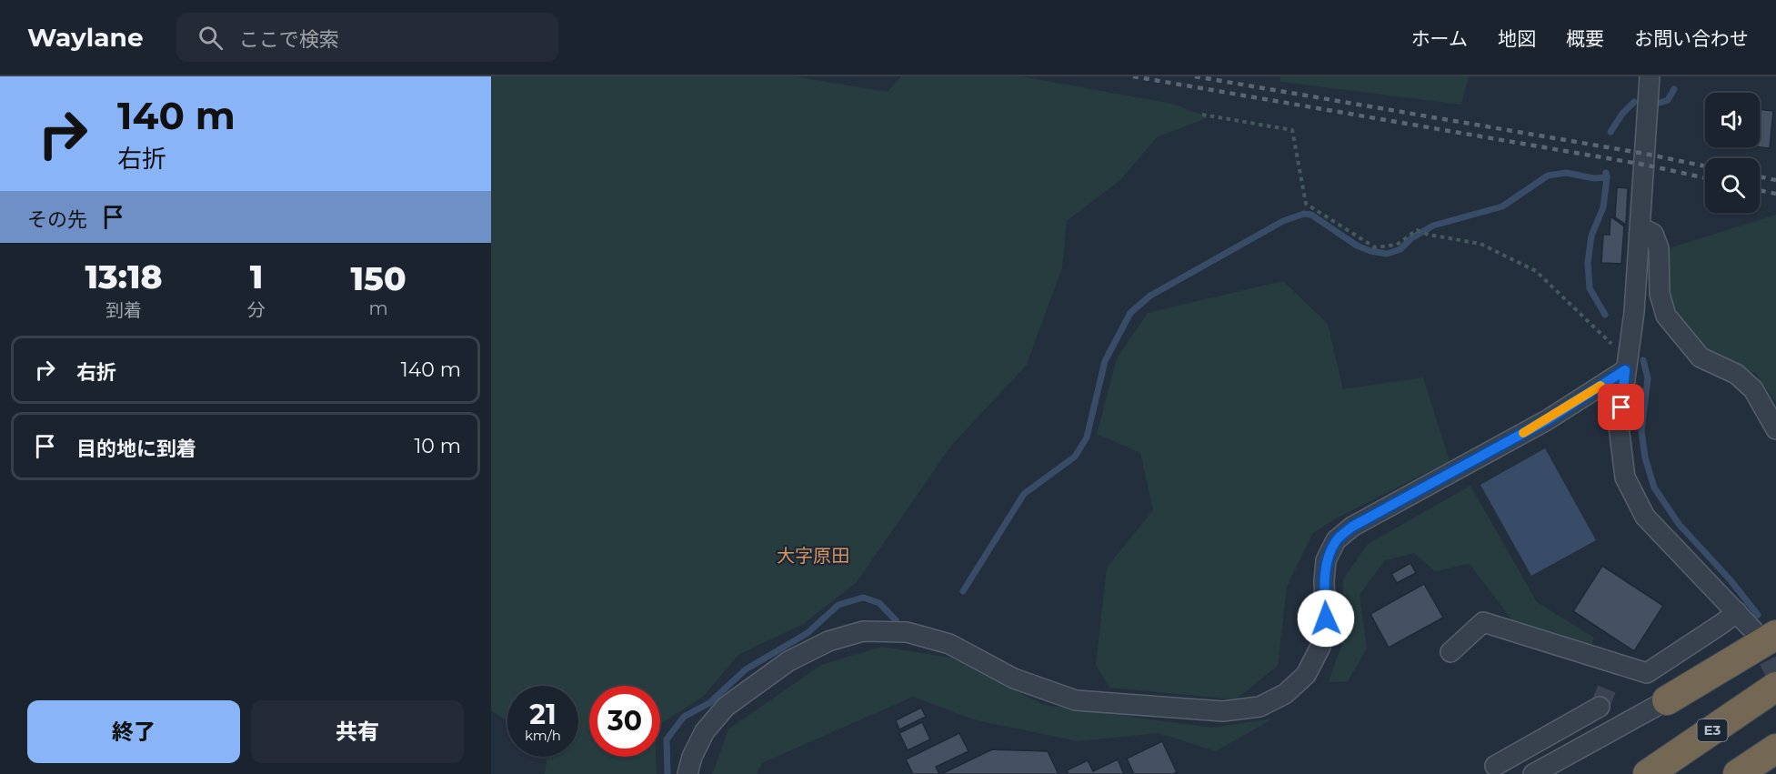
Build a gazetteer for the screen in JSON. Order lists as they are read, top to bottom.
{
  "streets": {
    "highway": ["E3"]
  },
  "districts": ["大字原田"],
  "page": {
    "header": "Waylane",
    "search": "ここで検索",
    "nav": [
      "ホーム",
      "地図",
      "概要",
      "お問い合わせ"
    ],
    "turn": ["140 m", "右折"],
    "then": "その先",
    "eta": [
      "13:18",
      "到着",
      "1",
      "分",
      "150",
      "m"
    ],
    "list": [
      {
        "name": "右折",
        "value": "140 m"
      },
      {
        "name": "目的地に到着",
        "value": "10 m"
      }
    ],
    "speed": "21 km/h",
    "limit": "30",
    "buttons": ["終了", "共有"]
  }
}
